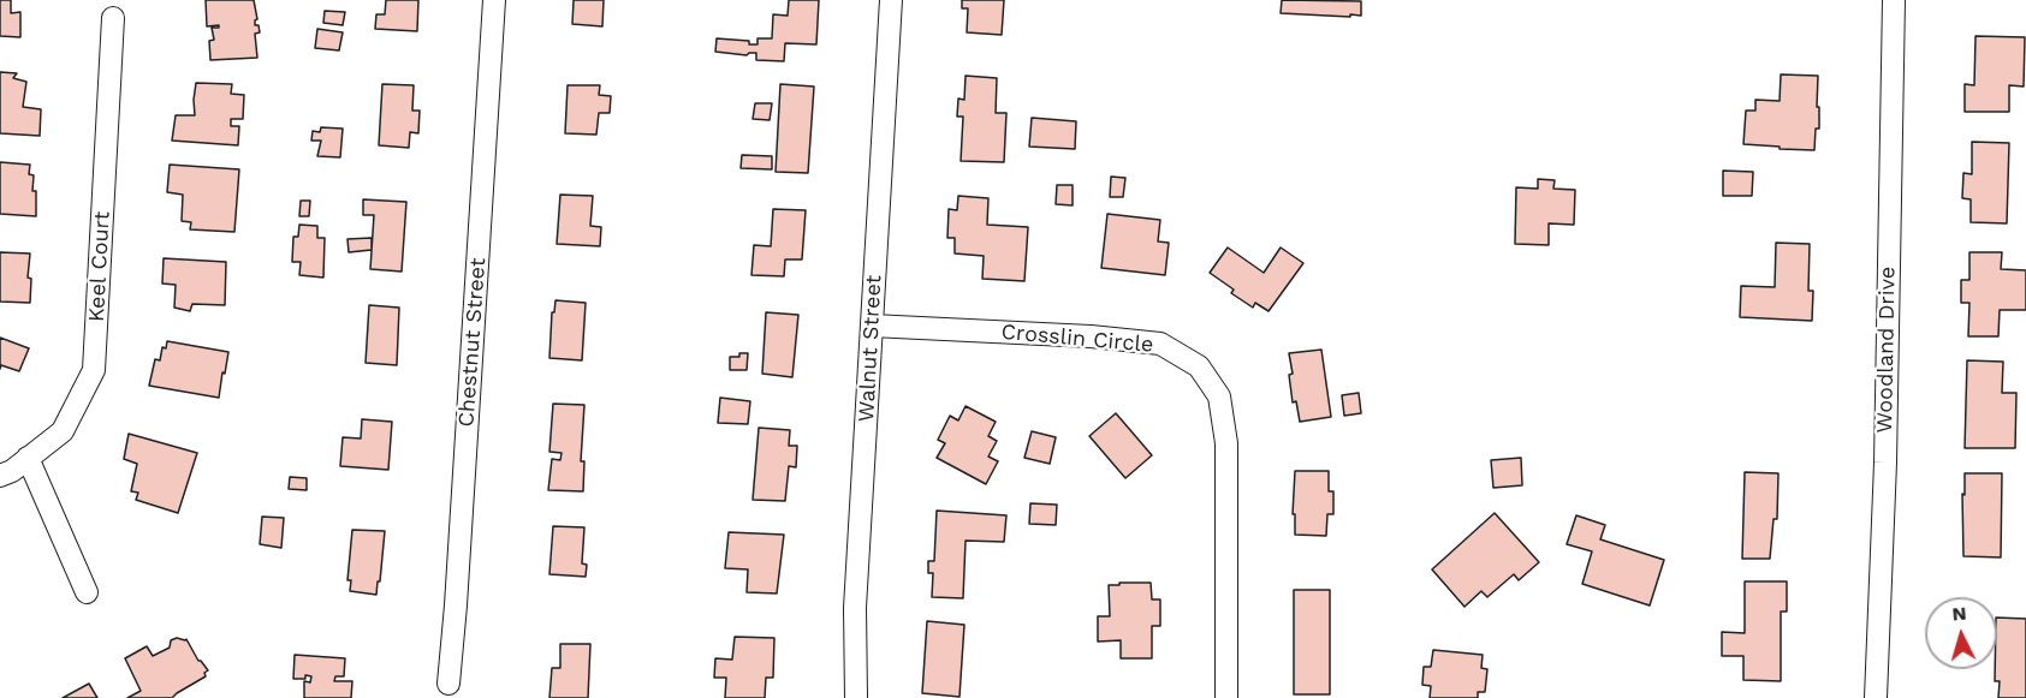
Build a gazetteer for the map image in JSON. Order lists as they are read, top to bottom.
{
  "streets": {
    "street": [
      "Keel Court",
      "Crosslin Circle",
      "Chestnut Street",
      "Walnut Street",
      "Woodland Drive"
    ]
  },
  "crossings": [
    ["Crosslin Circle", "Walnut Street"]
  ],
  "north": "top"
}
